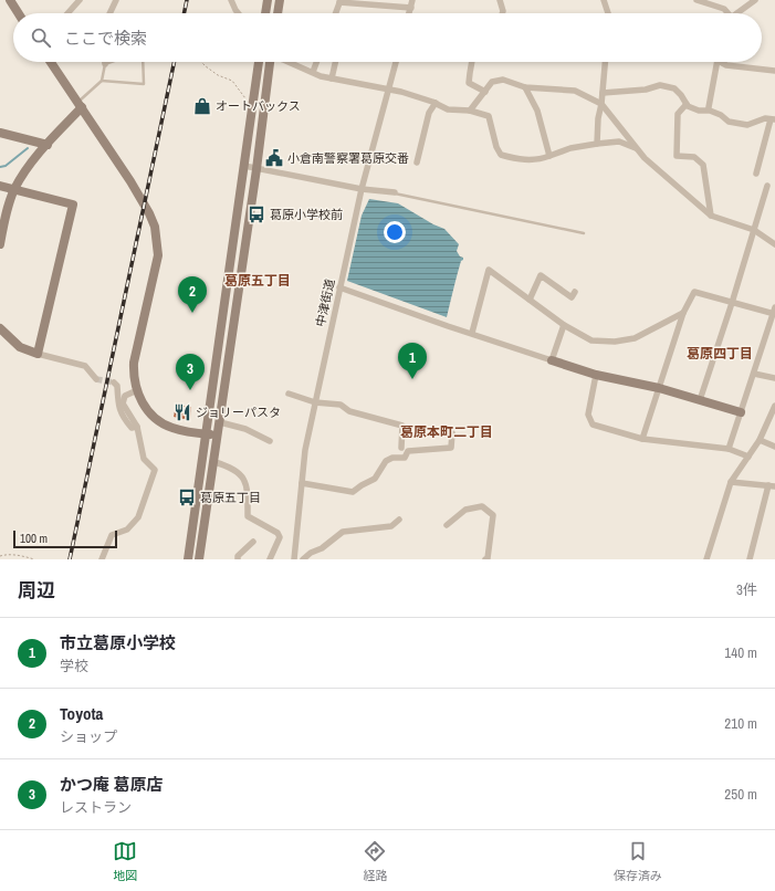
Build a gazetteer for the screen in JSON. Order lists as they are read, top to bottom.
{
  "streets": {
    "street": ["中津街道"]
  },
  "districts": ["葛原五丁目", "葛原四丁目", "葛原本町二丁目"],
  "places": {
    "shop": ["オートバックス"],
    "public building": ["小倉南警察署葛原交番"],
    "bus stop": ["葛原小学校前", "葛原五丁目"],
    "restaurant": ["ジョリーパスタ"]
  },
  "scale_bar": "100 m",
  "page": {
    "search": "ここで検索",
    "pins": ["2", "1", "3"],
    "scale": "100 m",
    "heading": ["周辺", "3件"],
    "list": [
      {
        "mark": "1",
        "name": "市立葛原小学校",
        "note": "学校",
        "value": "140 m"
      },
      {
        "mark": "2",
        "name": "Toyota",
        "note": "ショップ",
        "value": "210 m"
      },
      {
        "mark": "3",
        "name": "かつ庵 葛原店",
        "note": "レストラン",
        "value": "250 m"
      }
    ],
    "nav": ["地図", "経路", "保存済み"]
  }
}
